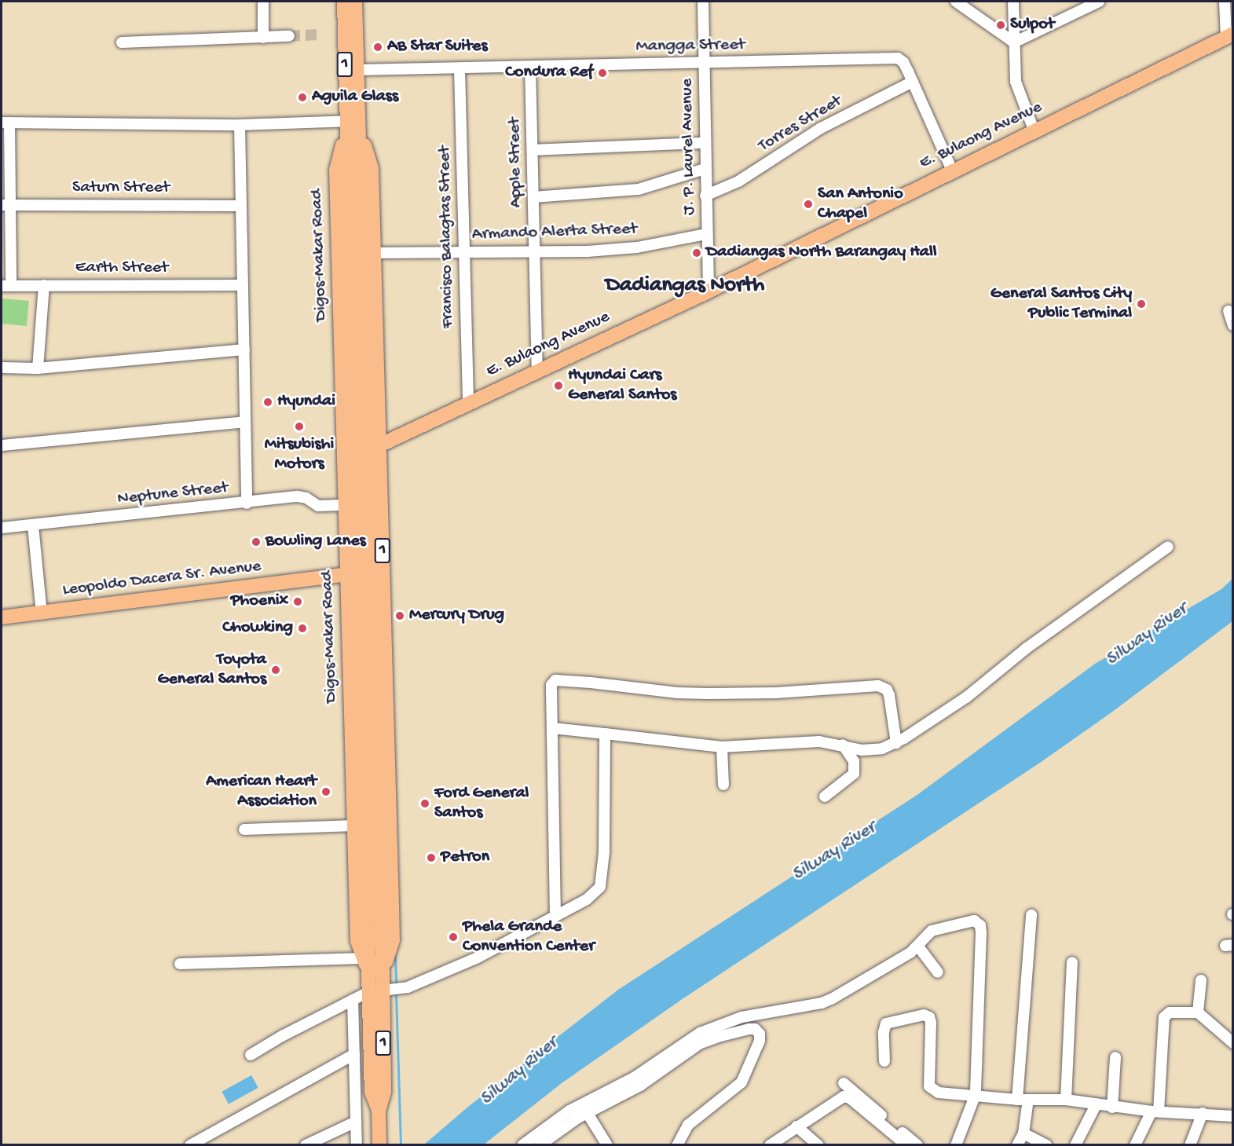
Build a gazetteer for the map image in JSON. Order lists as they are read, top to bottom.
{
  "streets": {
    "main road": [
      "1",
      "E. Bulaong Avenue",
      "Digos-Makar Road",
      "Leopoldo Dacera Sr. Avenue"
    ],
    "street": [
      "Mangga Street",
      "Torres Street",
      "J. P. Laurel Avenue",
      "Apple Street",
      "Saturn Street",
      "Armando Alerta Street",
      "Francisco Balagtas Street",
      "Earth Street",
      "Neptune Street"
    ]
  },
  "crossings": [
    ["Mangga Street", "Torres Street"],
    ["Mangga Street", "E. Bulaong Avenue"],
    ["Mangga Street", "J. P. Laurel Avenue"],
    ["Mangga Street", "Apple Street"],
    ["Mangga Street", "Francisco Balagtas Street"],
    ["Mangga Street", "Digos-Makar Road"],
    ["Torres Street", "J. P. Laurel Avenue"],
    ["E. Bulaong Avenue", "J. P. Laurel Avenue"],
    ["E. Bulaong Avenue", "Apple Street"],
    ["E. Bulaong Avenue", "Francisco Balagtas Street"],
    ["E. Bulaong Avenue", "Digos-Makar Road"],
    ["J. P. Laurel Avenue", "Armando Alerta Street"],
    ["Apple Street", "Armando Alerta Street"],
    ["Armando Alerta Street", "Francisco Balagtas Street"],
    ["Armando Alerta Street", "Digos-Makar Road"],
    ["Digos-Makar Road", "Neptune Street"],
    ["Digos-Makar Road", "Leopoldo Dacera Sr. Avenue"]
  ],
  "districts": ["Dadiangas North"],
  "water": ["Silway River"],
  "places": [
    "Sulpot",
    "AB Star Suites",
    "Condura Ref",
    "Aguila Glass",
    "San Antonio Chapel",
    "Dadiangas North Barangay Hall",
    "General Santos City Public Terminal",
    "Hyundai Cars General Santos",
    "Hyundai",
    "Mitsubishi Motors",
    "Bowling Lanes",
    "Phoenix",
    "Mercury Drug",
    "Chowking",
    "Toyota General Santos",
    "American Heart Association",
    "Ford General Santos",
    "Petron",
    "Phela Grande Convention Center"
  ]
}
